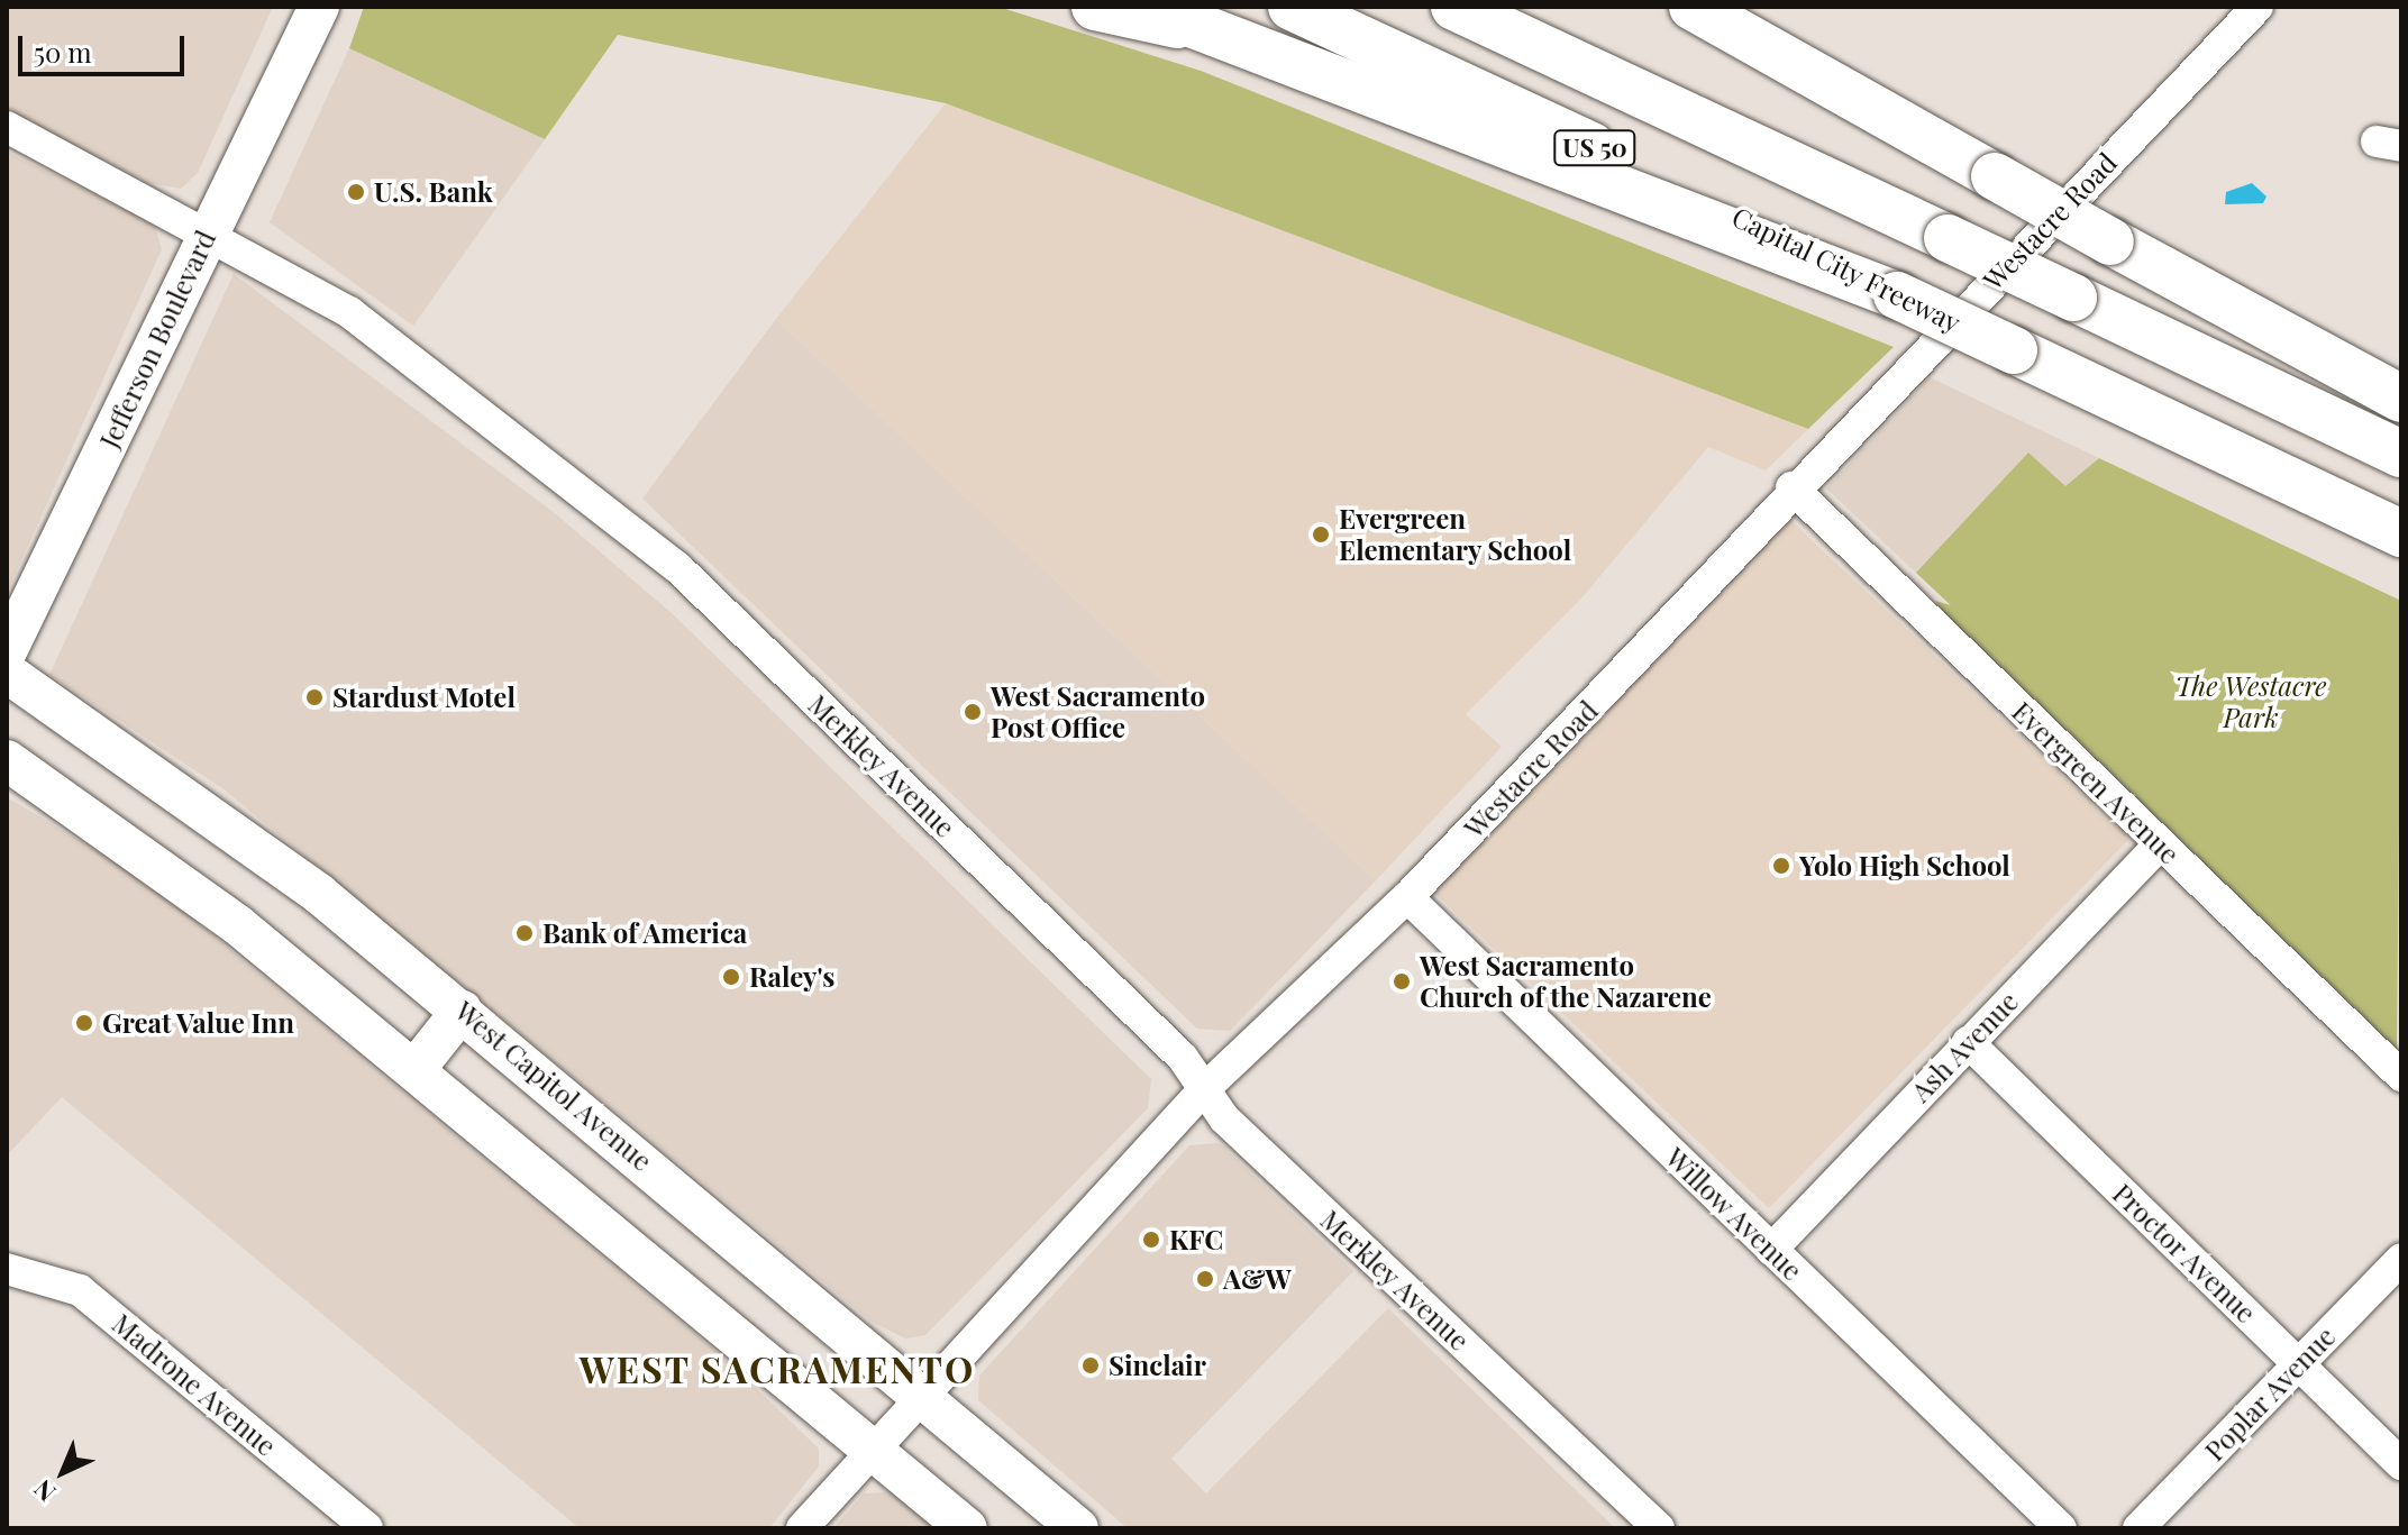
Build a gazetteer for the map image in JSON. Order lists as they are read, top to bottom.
{
  "streets": {
    "highway": ["US 50", "Capital City Freeway"],
    "main road": ["Jefferson Boulevard", "West Capitol Avenue"],
    "street": [
      "Westacre Road",
      "Merkley Avenue",
      "Evergreen Avenue",
      "Ash Avenue",
      "Willow Avenue",
      "Proctor Avenue",
      "Madrone Avenue",
      "Poplar Avenue"
    ]
  },
  "crossings": [
    ["Westacre Road", "Merkley Avenue"],
    ["Westacre Road", "Evergreen Avenue"],
    ["Westacre Road", "West Capitol Avenue"],
    ["Westacre Road", "Willow Avenue"],
    ["Jefferson Boulevard", "Merkley Avenue"],
    ["Evergreen Avenue", "Ash Avenue"],
    ["Ash Avenue", "Willow Avenue"],
    ["Ash Avenue", "Proctor Avenue"],
    ["Proctor Avenue", "Poplar Avenue"]
  ],
  "districts": ["WEST SACRAMENTO"],
  "parks": ["The Westacre Park"],
  "places": [
    "U.S. Bank",
    "Evergreen Elementary School",
    "Stardust Motel",
    "West Sacramento Post Office",
    "Yolo High School",
    "Bank of America",
    "Raley's",
    "West Sacramento Church of the Nazarene",
    "Great Value Inn",
    "KFC",
    "A&W",
    "Sinclair"
  ],
  "scale_bar": "50 m",
  "north": "bottom left"
}
